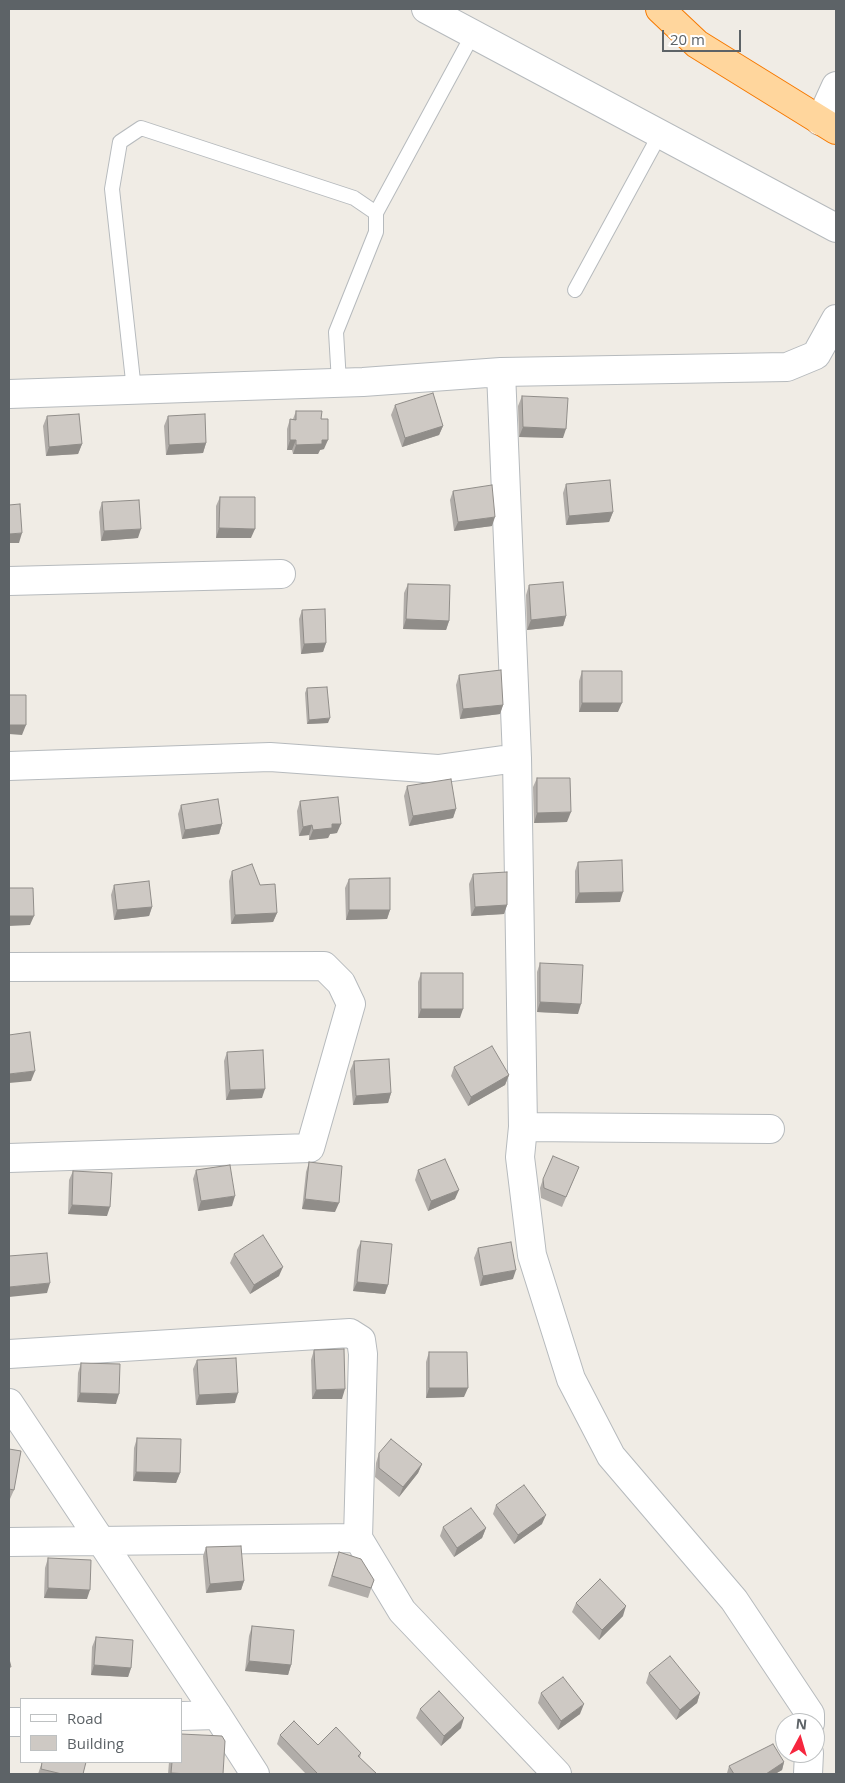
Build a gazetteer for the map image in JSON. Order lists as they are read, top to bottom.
{
  "legend": ["Road", "Building"],
  "scale_bar": "20 m",
  "north": "top"
}
